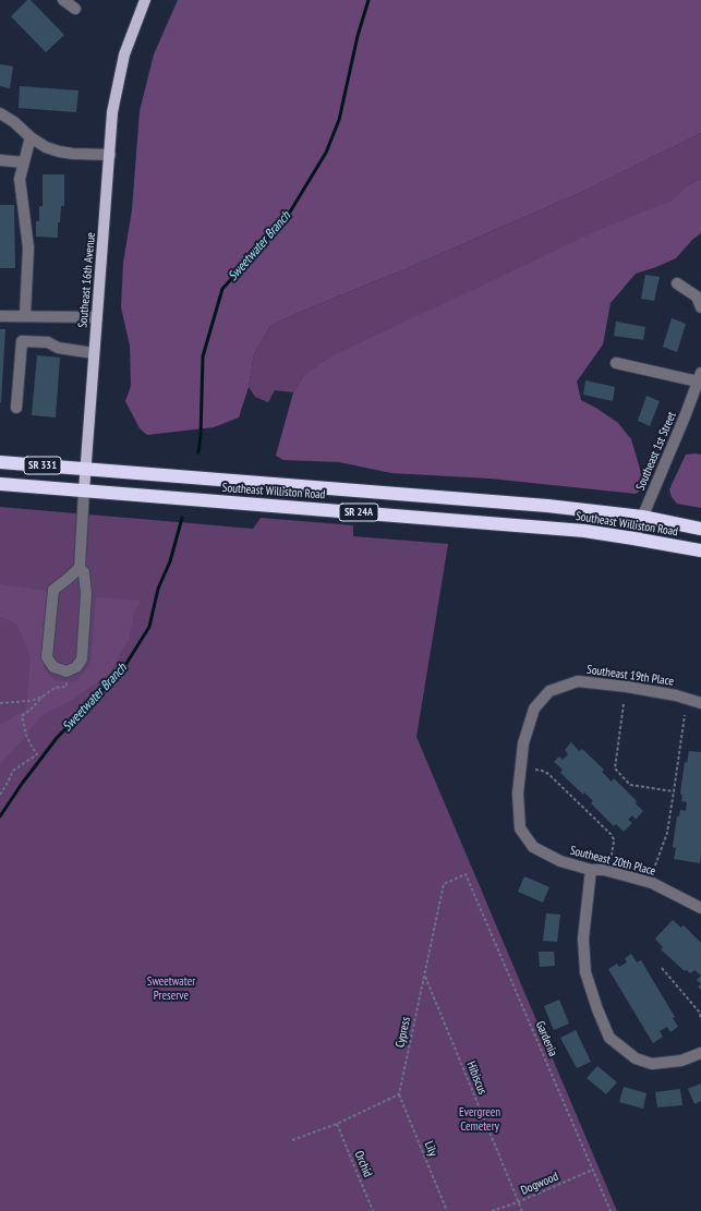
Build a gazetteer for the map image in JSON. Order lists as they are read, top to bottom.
{
  "streets": {
    "highway": ["SR 331", "Southeast Williston Road", "SR 24A"],
    "main road": ["Southeast 16th Avenue"],
    "street": ["Southeast 1st Street", "Southeast 19th Place", "Southeast 20th Place"],
    "path": [
      "Cypress",
      "Gardenia",
      "Hibiscus",
      "Lily",
      "Orchid",
      "Dogwood"
    ]
  },
  "crossings": [
    ["Southeast 16th Avenue", "Southeast Williston Road"],
    ["Southeast 1st Street", "Southeast Williston Road"],
    ["Southeast 19th Place", "Southeast 20th Place"],
    ["Cypress", "Gardenia"],
    ["Cypress", "Hibiscus"],
    ["Cypress", "Lily"],
    ["Gardenia", "Dogwood"],
    ["Hibiscus", "Dogwood"]
  ],
  "water": ["Sweetwater Branch"],
  "parks": ["Sweetwater Preserve", "Evergreen Cemetery"]
}
